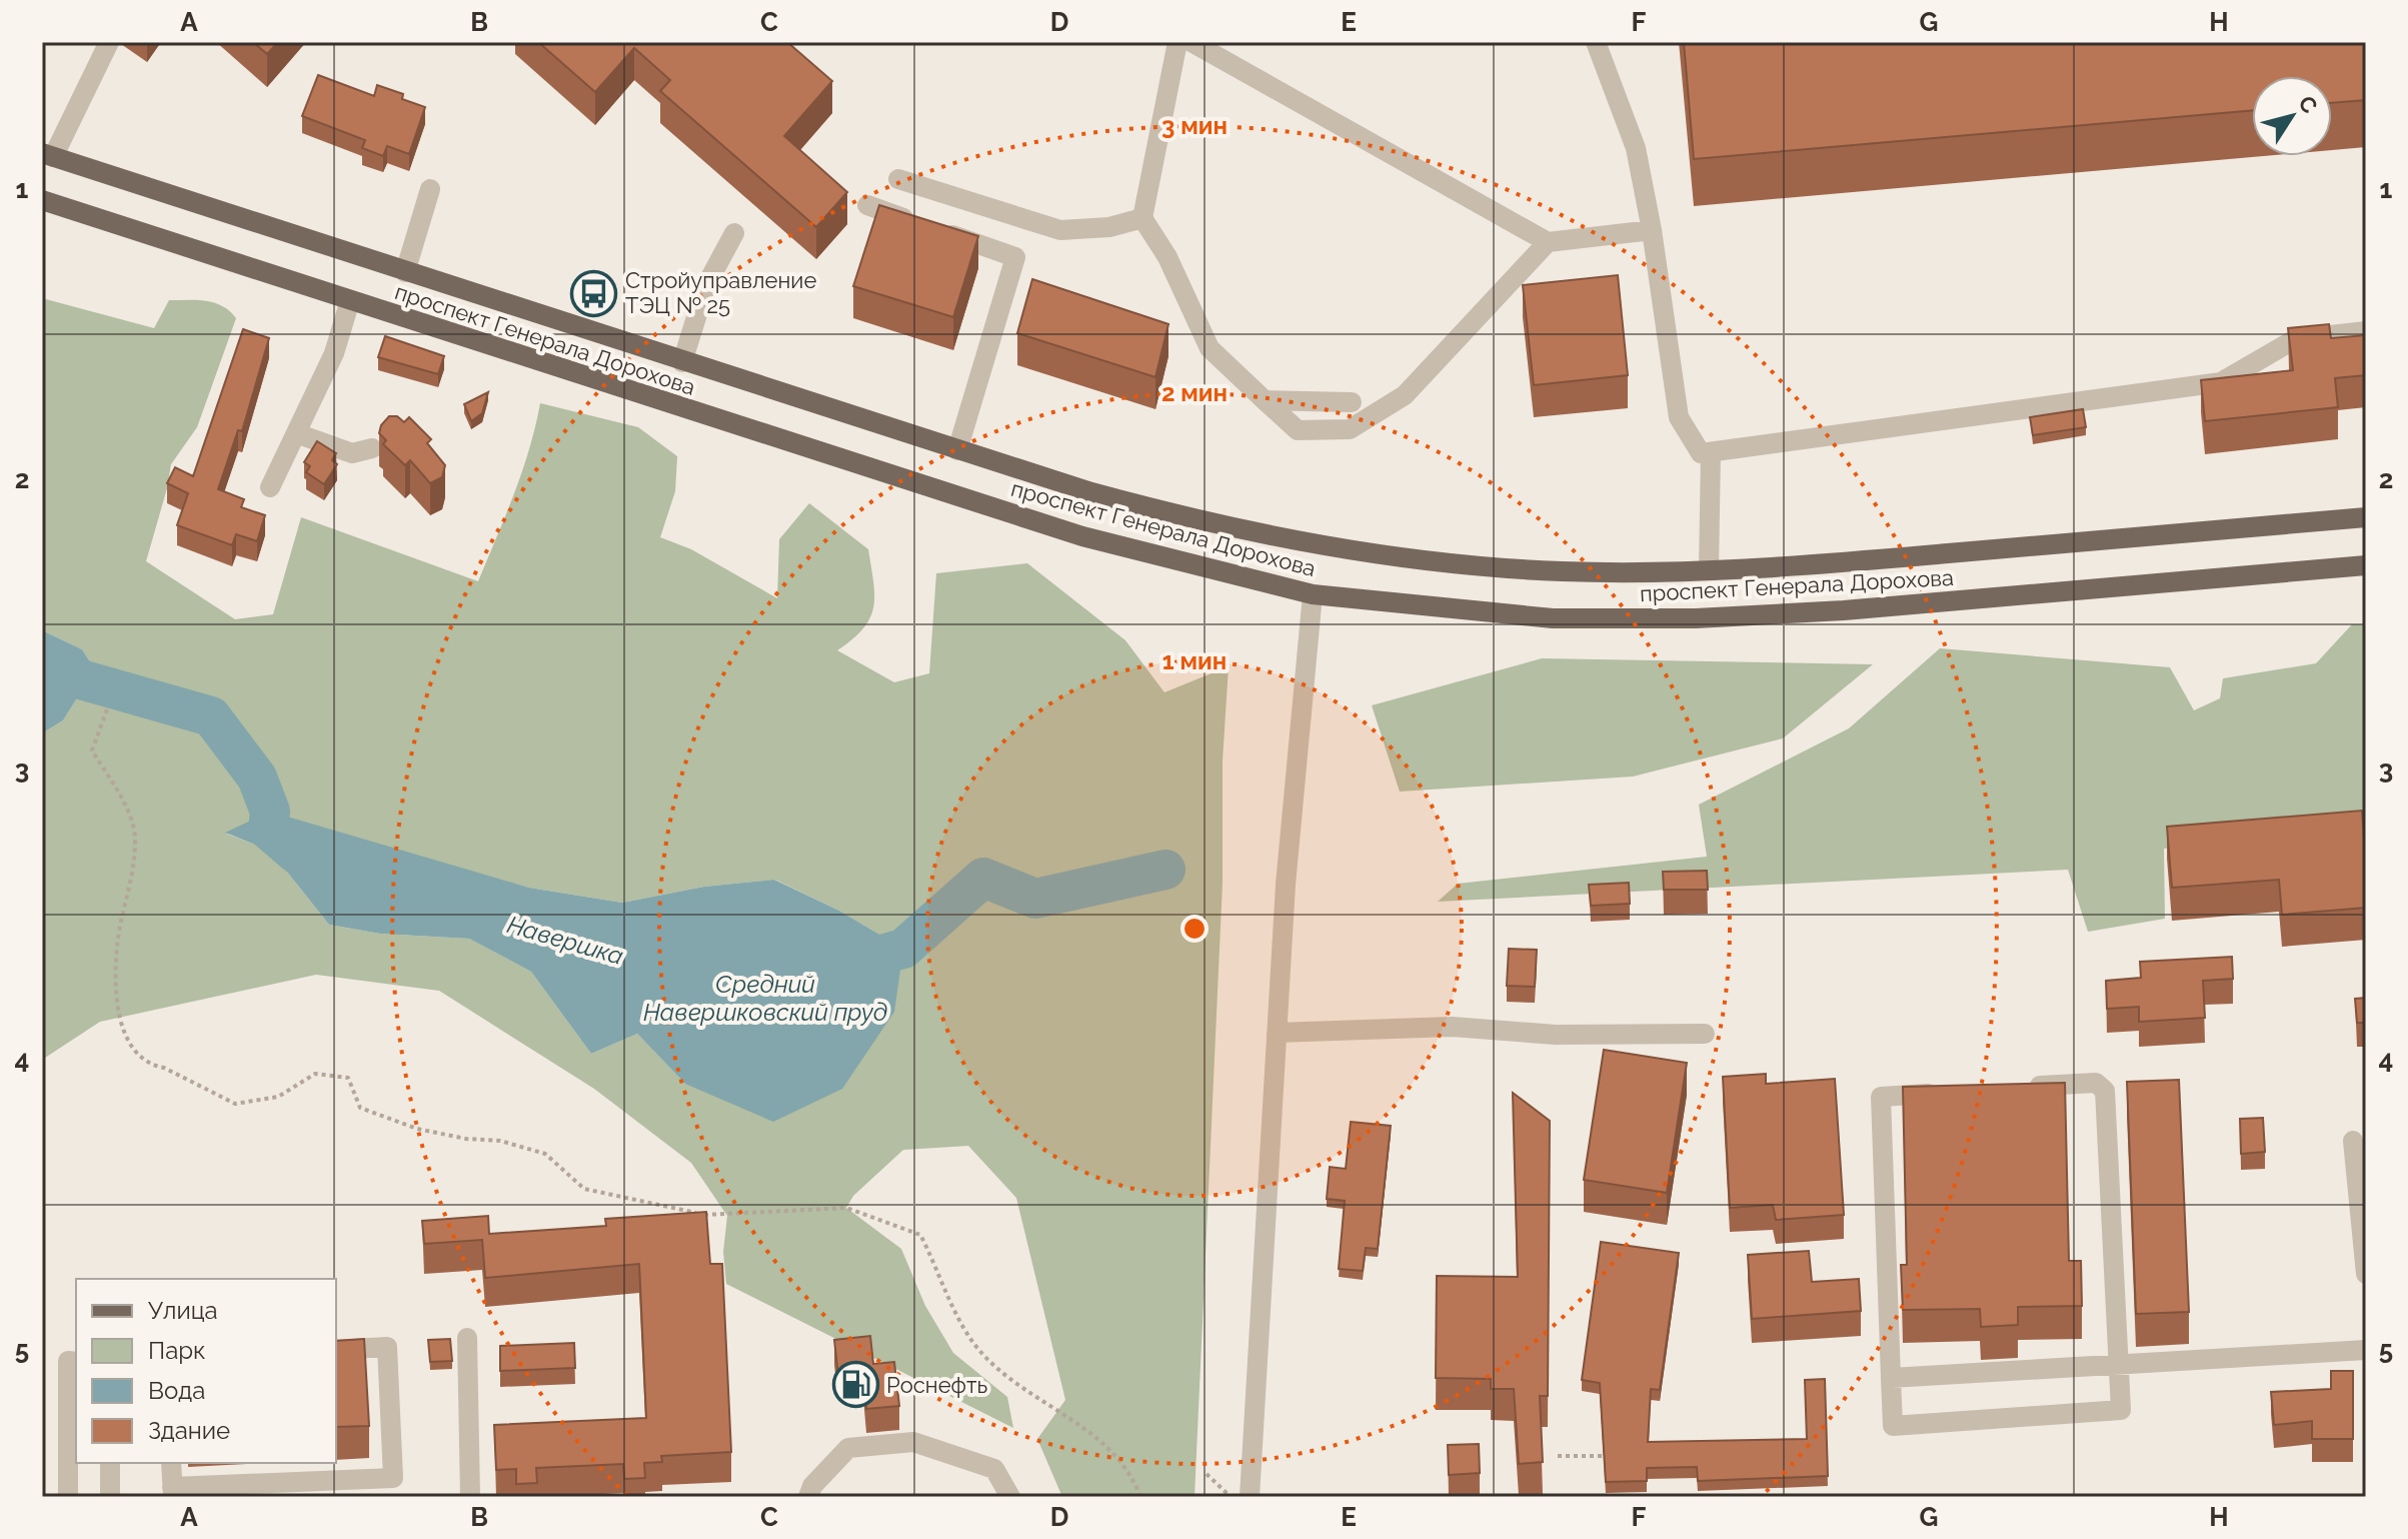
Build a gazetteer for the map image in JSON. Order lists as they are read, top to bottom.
{
  "streets": {
    "main road": ["проспект Генерала Дорохова"]
  },
  "water": ["Навершка", "Средний Навершковский пруд"],
  "places": {
    "bus stop": ["Стройуправление ТЭЦ № 25"],
    "fuel station": ["Роснефть"]
  },
  "legend": [
    "Улица",
    "Парк",
    "Вода",
    "Здание"
  ],
  "north": "top right",
  "grid": {
    "columns": [
      "A",
      "B",
      "C",
      "D",
      "E",
      "F",
      "G",
      "H"
    ],
    "rows": [
      "1",
      "2",
      "3",
      "4",
      "5"
    ]
  },
  "rings": ["3 мин", "2 мин", "1 мин"]
}
